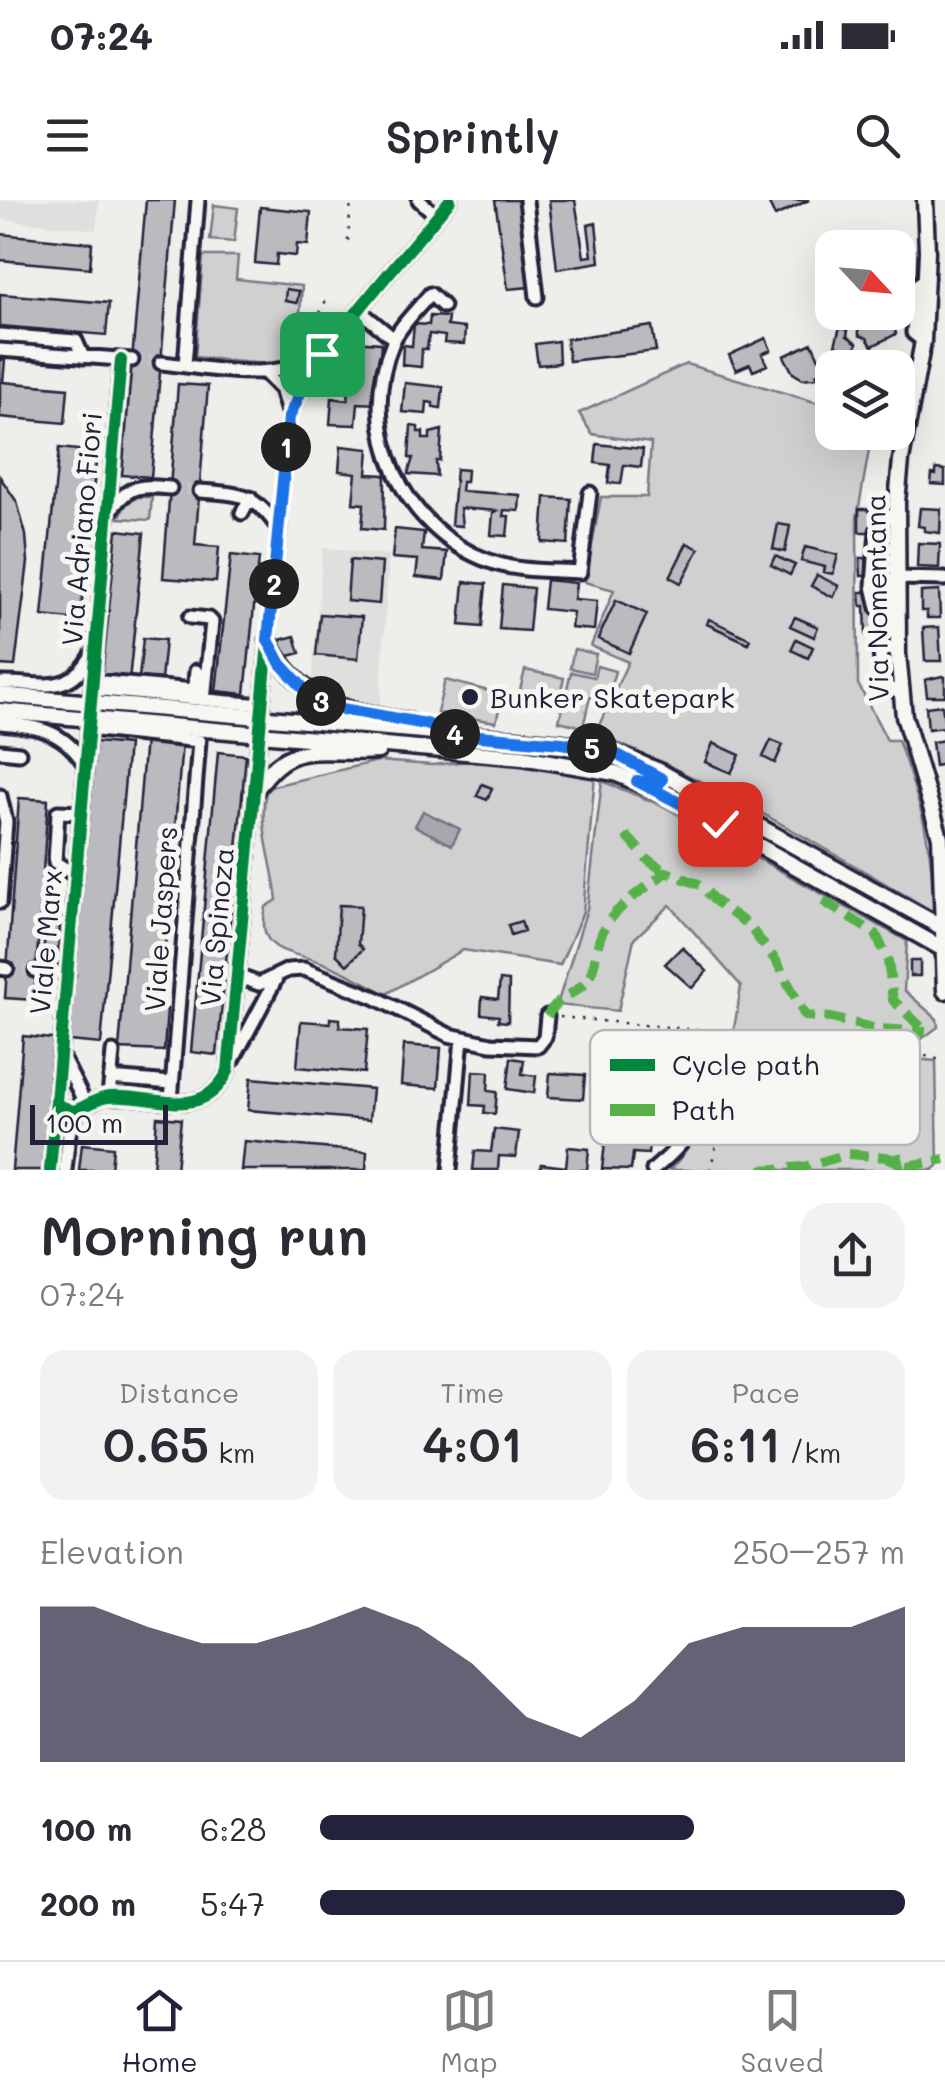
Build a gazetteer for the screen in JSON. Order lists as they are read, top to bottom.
{
  "streets": {
    "main road": ["Via Nomentana"],
    "street": [
      "Via Adriano Fiori",
      "Viale Jaspers",
      "Via Spinoza",
      "Viale Marx"
    ]
  },
  "crossings": [
    ["Via Adriano Fiori", "Viale Jaspers"],
    ["Via Adriano Fiori", "Viale Marx"],
    ["Viale Jaspers", "Viale Marx"]
  ],
  "places": ["Bunker Skatepark"],
  "legend": ["Cycle path", "Path"],
  "scale_bar": "100 m",
  "north": "bottom right",
  "page": {
    "status": "07:24",
    "header": "Sprintly",
    "pins": [
      "1",
      "2",
      "3",
      "4",
      "5"
    ],
    "scale": "100 m",
    "heading": ["Morning run", "07:24"],
    "stats": [
      ["Distance", "0.65 km"],
      ["Time", "4:01"],
      ["Pace", "6:11 /km"]
    ],
    "chart": ["Elevation", "250–257 m"],
    "list": [
      {
        "name": "100 m",
        "note": "6:28"
      },
      {
        "name": "200 m",
        "note": "5:47"
      }
    ],
    "tabs": ["Home", "Map", "Saved"]
  }
}
